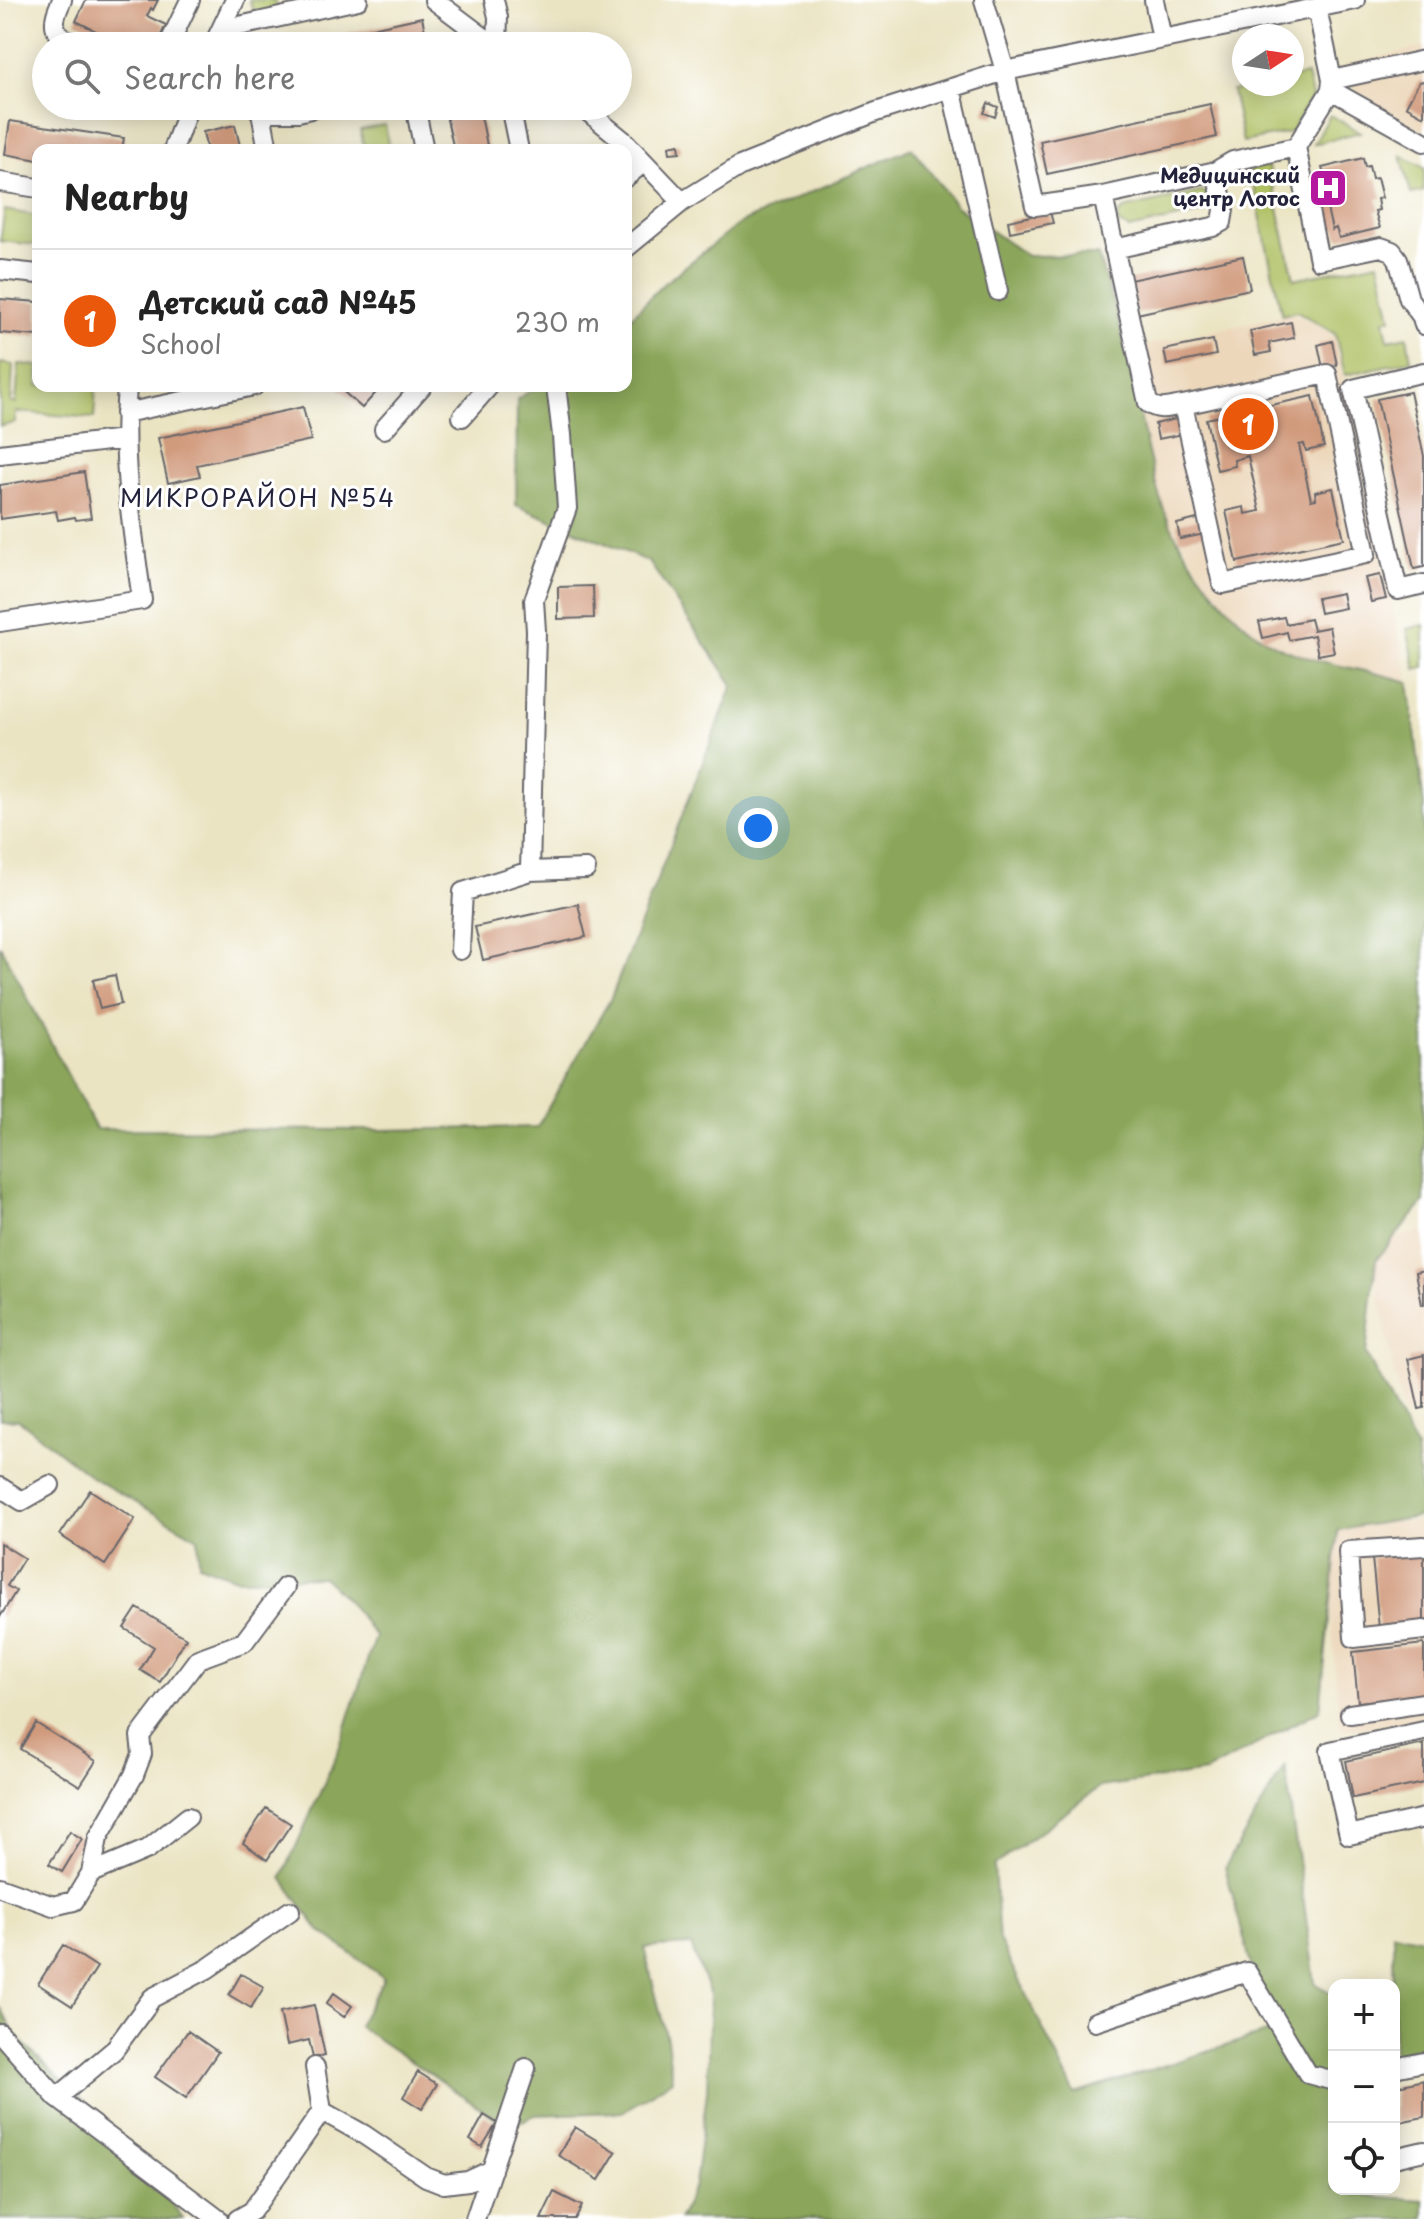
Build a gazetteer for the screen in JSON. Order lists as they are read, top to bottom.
{
  "districts": ["МИКРОРАЙОН №54"],
  "places": {
    "hospital": ["Медицинский центр Лотос"]
  },
  "north": "right",
  "page": {
    "search": "Search here",
    "heading": "Nearby",
    "list": [
      {
        "mark": "1",
        "name": "Детский сад №45",
        "note": "School",
        "value": "230 m"
      }
    ],
    "pins": "1",
    "map_buttons": ["+", "−"]
  }
}
